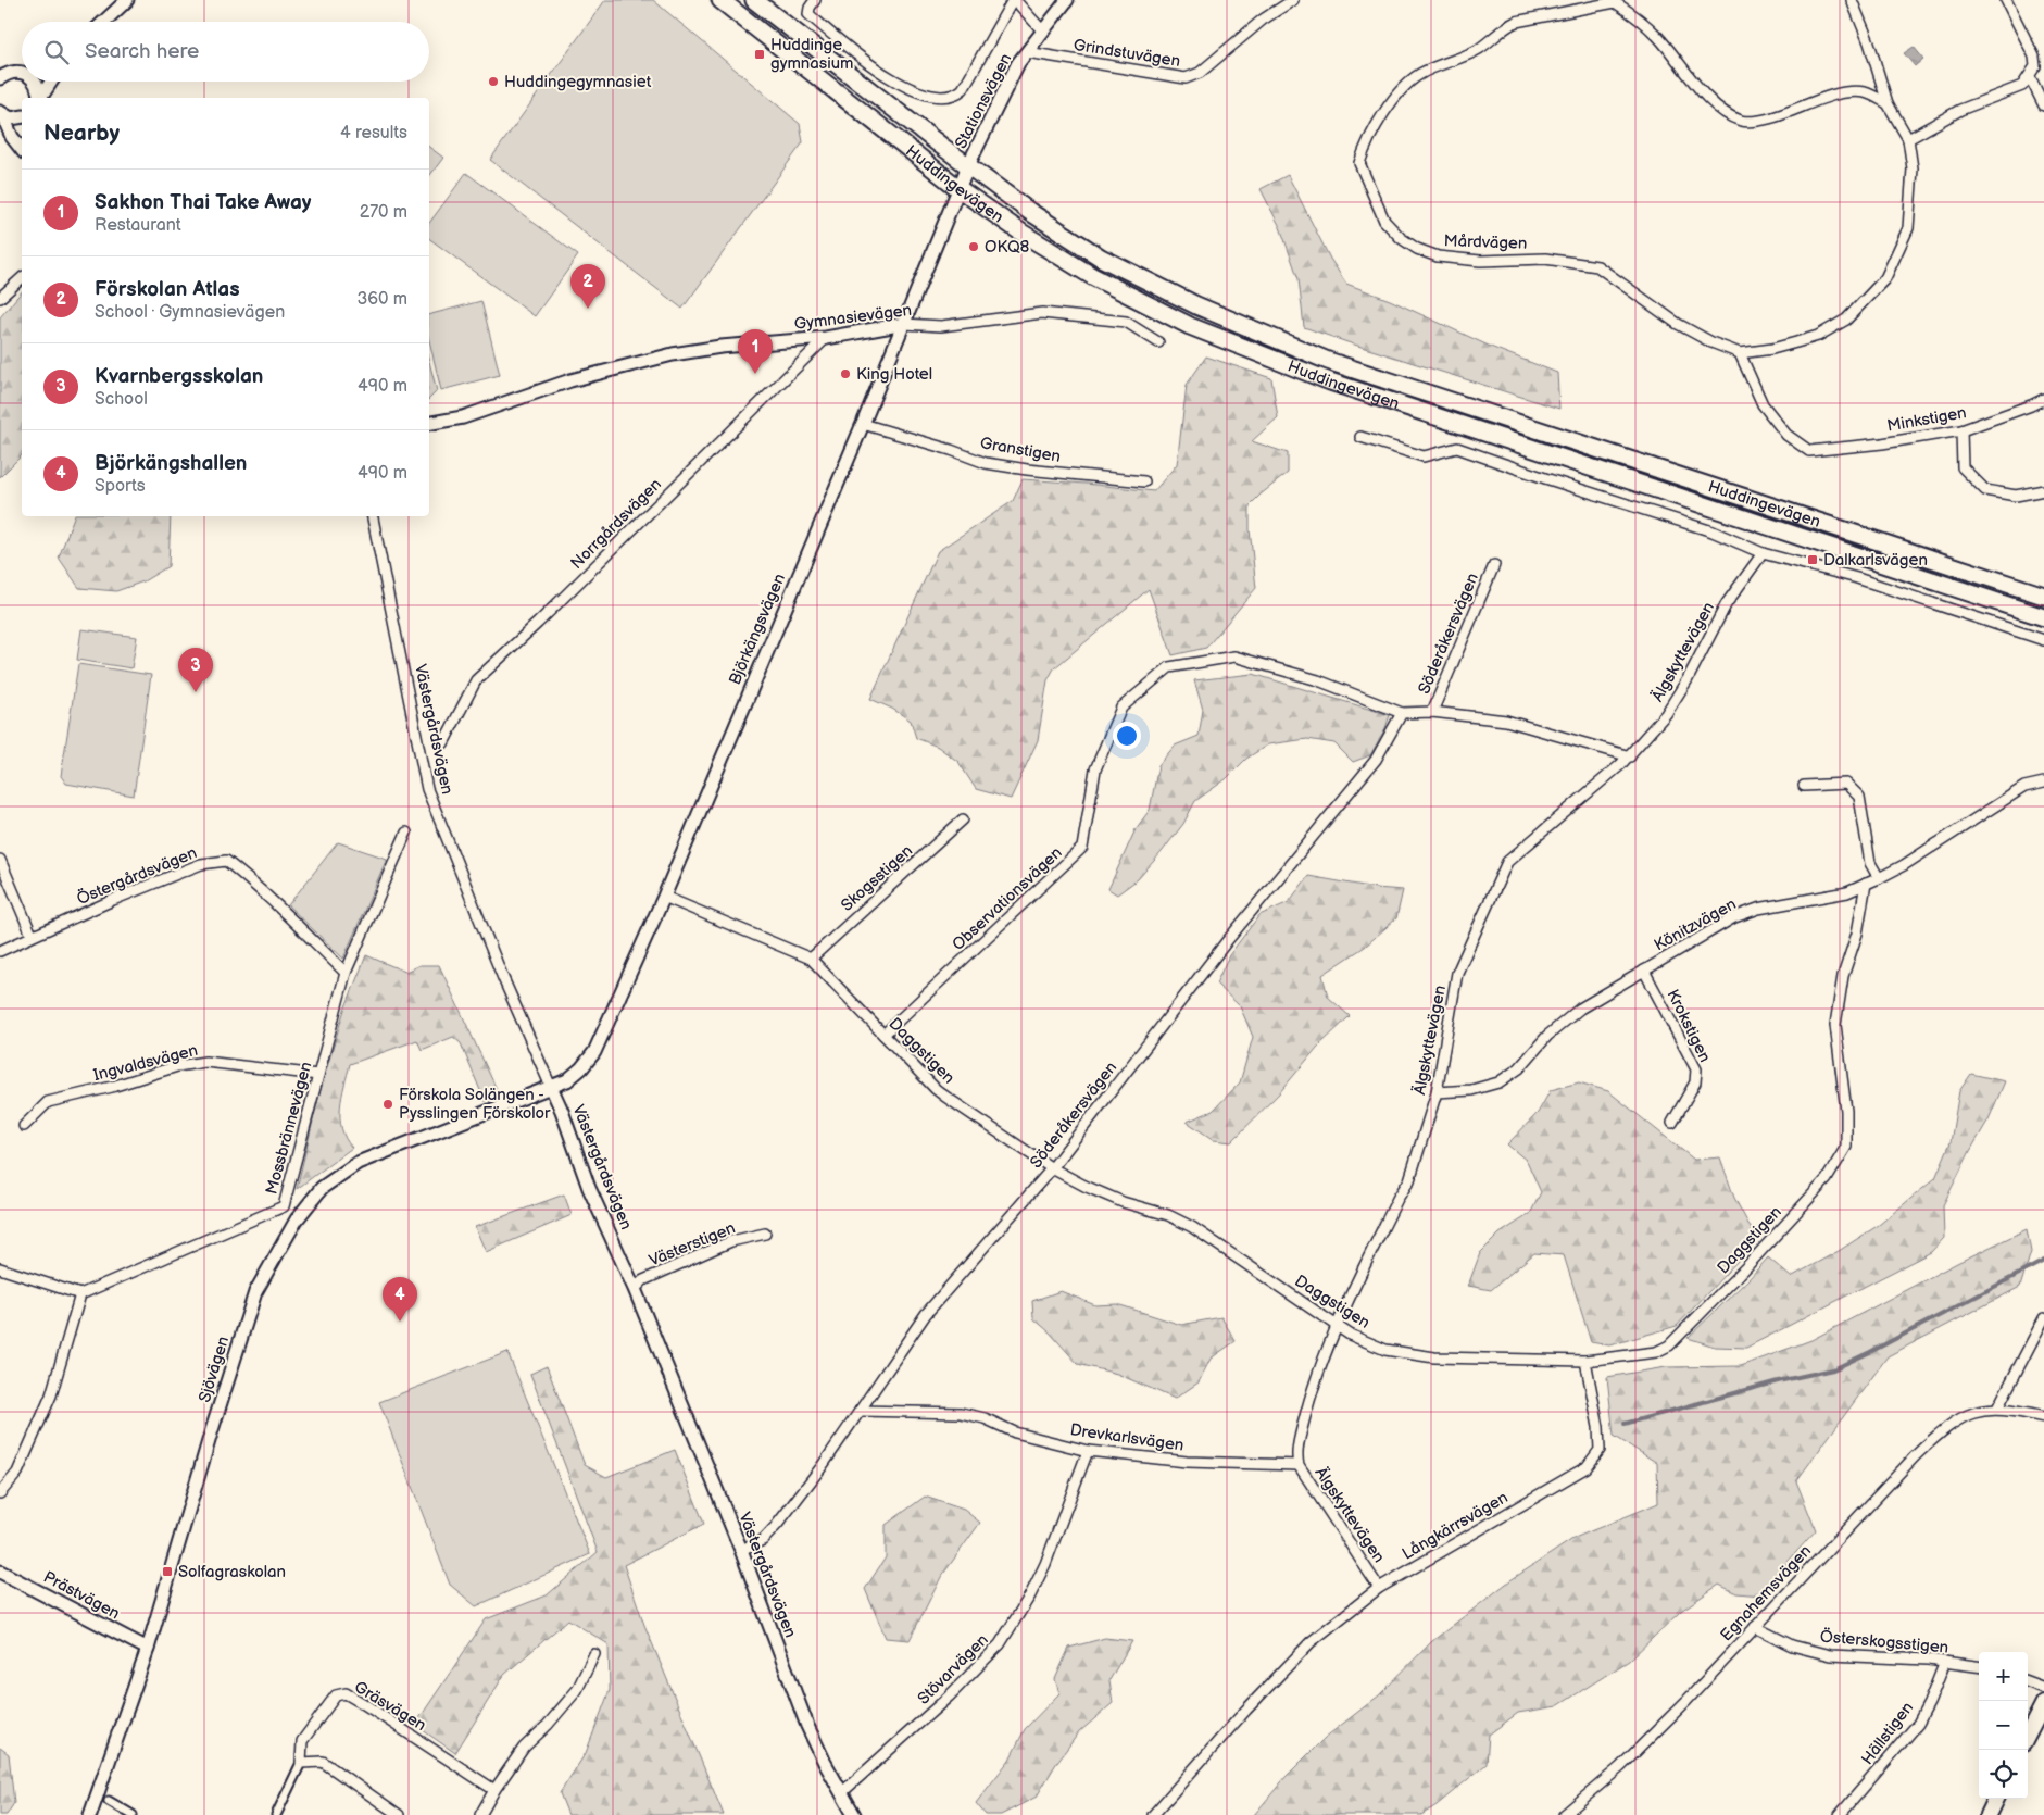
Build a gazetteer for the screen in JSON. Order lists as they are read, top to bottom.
{
  "streets": {
    "main road": ["Huddingevägen"],
    "street": [
      "Grindstuvägen",
      "Stationsvägen",
      "Mårdvägen",
      "Gymnasievägen",
      "Minkstigen",
      "Granstigen",
      "Norrgårdsvägen",
      "Björkängsvägen",
      "Söderåkersvägen",
      "Älgskyttevägen",
      "Västergårdsvägen",
      "Östergårdsvägen",
      "Skogsstigen",
      "Observationsvägen",
      "Könitzvägen",
      "Krokstigen",
      "Daggstigen",
      "Ingvaldsvägen",
      "Mossbrännevägen",
      "Västerstigen",
      "Sjövägen",
      "Drevkarlsvägen",
      "Långkärrsvägen",
      "Egnahemsvägen",
      "Prästvägen",
      "Österskogsstigen",
      "Stövarvägen",
      "Gräsvägen",
      "Hällstigen"
    ]
  },
  "crossings": [
    ["Grindstuvägen", "Stationsvägen"],
    ["Stationsvägen", "Huddingevägen"],
    ["Stationsvägen", "Björkängsvägen"],
    ["Huddingevägen", "Björkängsvägen"],
    ["Mårdvägen", "Minkstigen"],
    ["Gymnasievägen", "Norrgårdsvägen"],
    ["Gymnasievägen", "Björkängsvägen"],
    ["Granstigen", "Björkängsvägen"],
    ["Björkängsvägen", "Västergårdsvägen"],
    ["Björkängsvägen", "Daggstigen"],
    ["Björkängsvägen", "Sjövägen"],
    ["Söderåkersvägen", "Älgskyttevägen"],
    ["Söderåkersvägen", "Västergårdsvägen"],
    ["Söderåkersvägen", "Observationsvägen"],
    ["Söderåkersvägen", "Daggstigen"],
    ["Söderåkersvägen", "Drevkarlsvägen"],
    ["Älgskyttevägen", "Könitzvägen"],
    ["Älgskyttevägen", "Daggstigen"],
    ["Älgskyttevägen", "Drevkarlsvägen"],
    ["Älgskyttevägen", "Långkärrsvägen"],
    ["Västergårdsvägen", "Västerstigen"],
    ["Västergårdsvägen", "Sjövägen"],
    ["Västergårdsvägen", "Stövarvägen"],
    ["Östergårdsvägen", "Mossbrännevägen"],
    ["Skogsstigen", "Daggstigen"],
    ["Observationsvägen", "Daggstigen"],
    ["Könitzvägen", "Krokstigen"],
    ["Könitzvägen", "Daggstigen"],
    ["Daggstigen", "Långkärrsvägen"],
    ["Ingvaldsvägen", "Mossbrännevägen"],
    ["Sjövägen", "Prästvägen"],
    ["Drevkarlsvägen", "Stövarvägen"],
    ["Egnahemsvägen", "Österskogsstigen"],
    ["Österskogsstigen", "Hällstigen"]
  ],
  "places": {
    "transit": ["Huddinge gymnasium", "Dalkarlsvägen", "Solfagraskolan"],
    "other": [
      "Huddingegymnasiet",
      "OKQ8",
      "King Hotel",
      "Förskola Solängen - Pysslingen Förskolor"
    ]
  },
  "page": {
    "search": "Search here",
    "heading": ["Nearby", "4 results"],
    "list": [
      {
        "mark": "1",
        "name": "Sakhon Thai Take Away",
        "note": "Restaurant",
        "value": "270 m"
      },
      {
        "mark": "2",
        "name": "Förskolan Atlas",
        "note": "School · Gymnasievägen",
        "value": "360 m"
      },
      {
        "mark": "3",
        "name": "Kvarnbergsskolan",
        "note": "School",
        "value": "490 m"
      },
      {
        "mark": "4",
        "name": "Björkängshallen",
        "note": "Sports",
        "value": "490 m"
      }
    ],
    "pins": [
      "2",
      "1",
      "3",
      "4"
    ],
    "map_buttons": ["+", "−"]
  }
}
